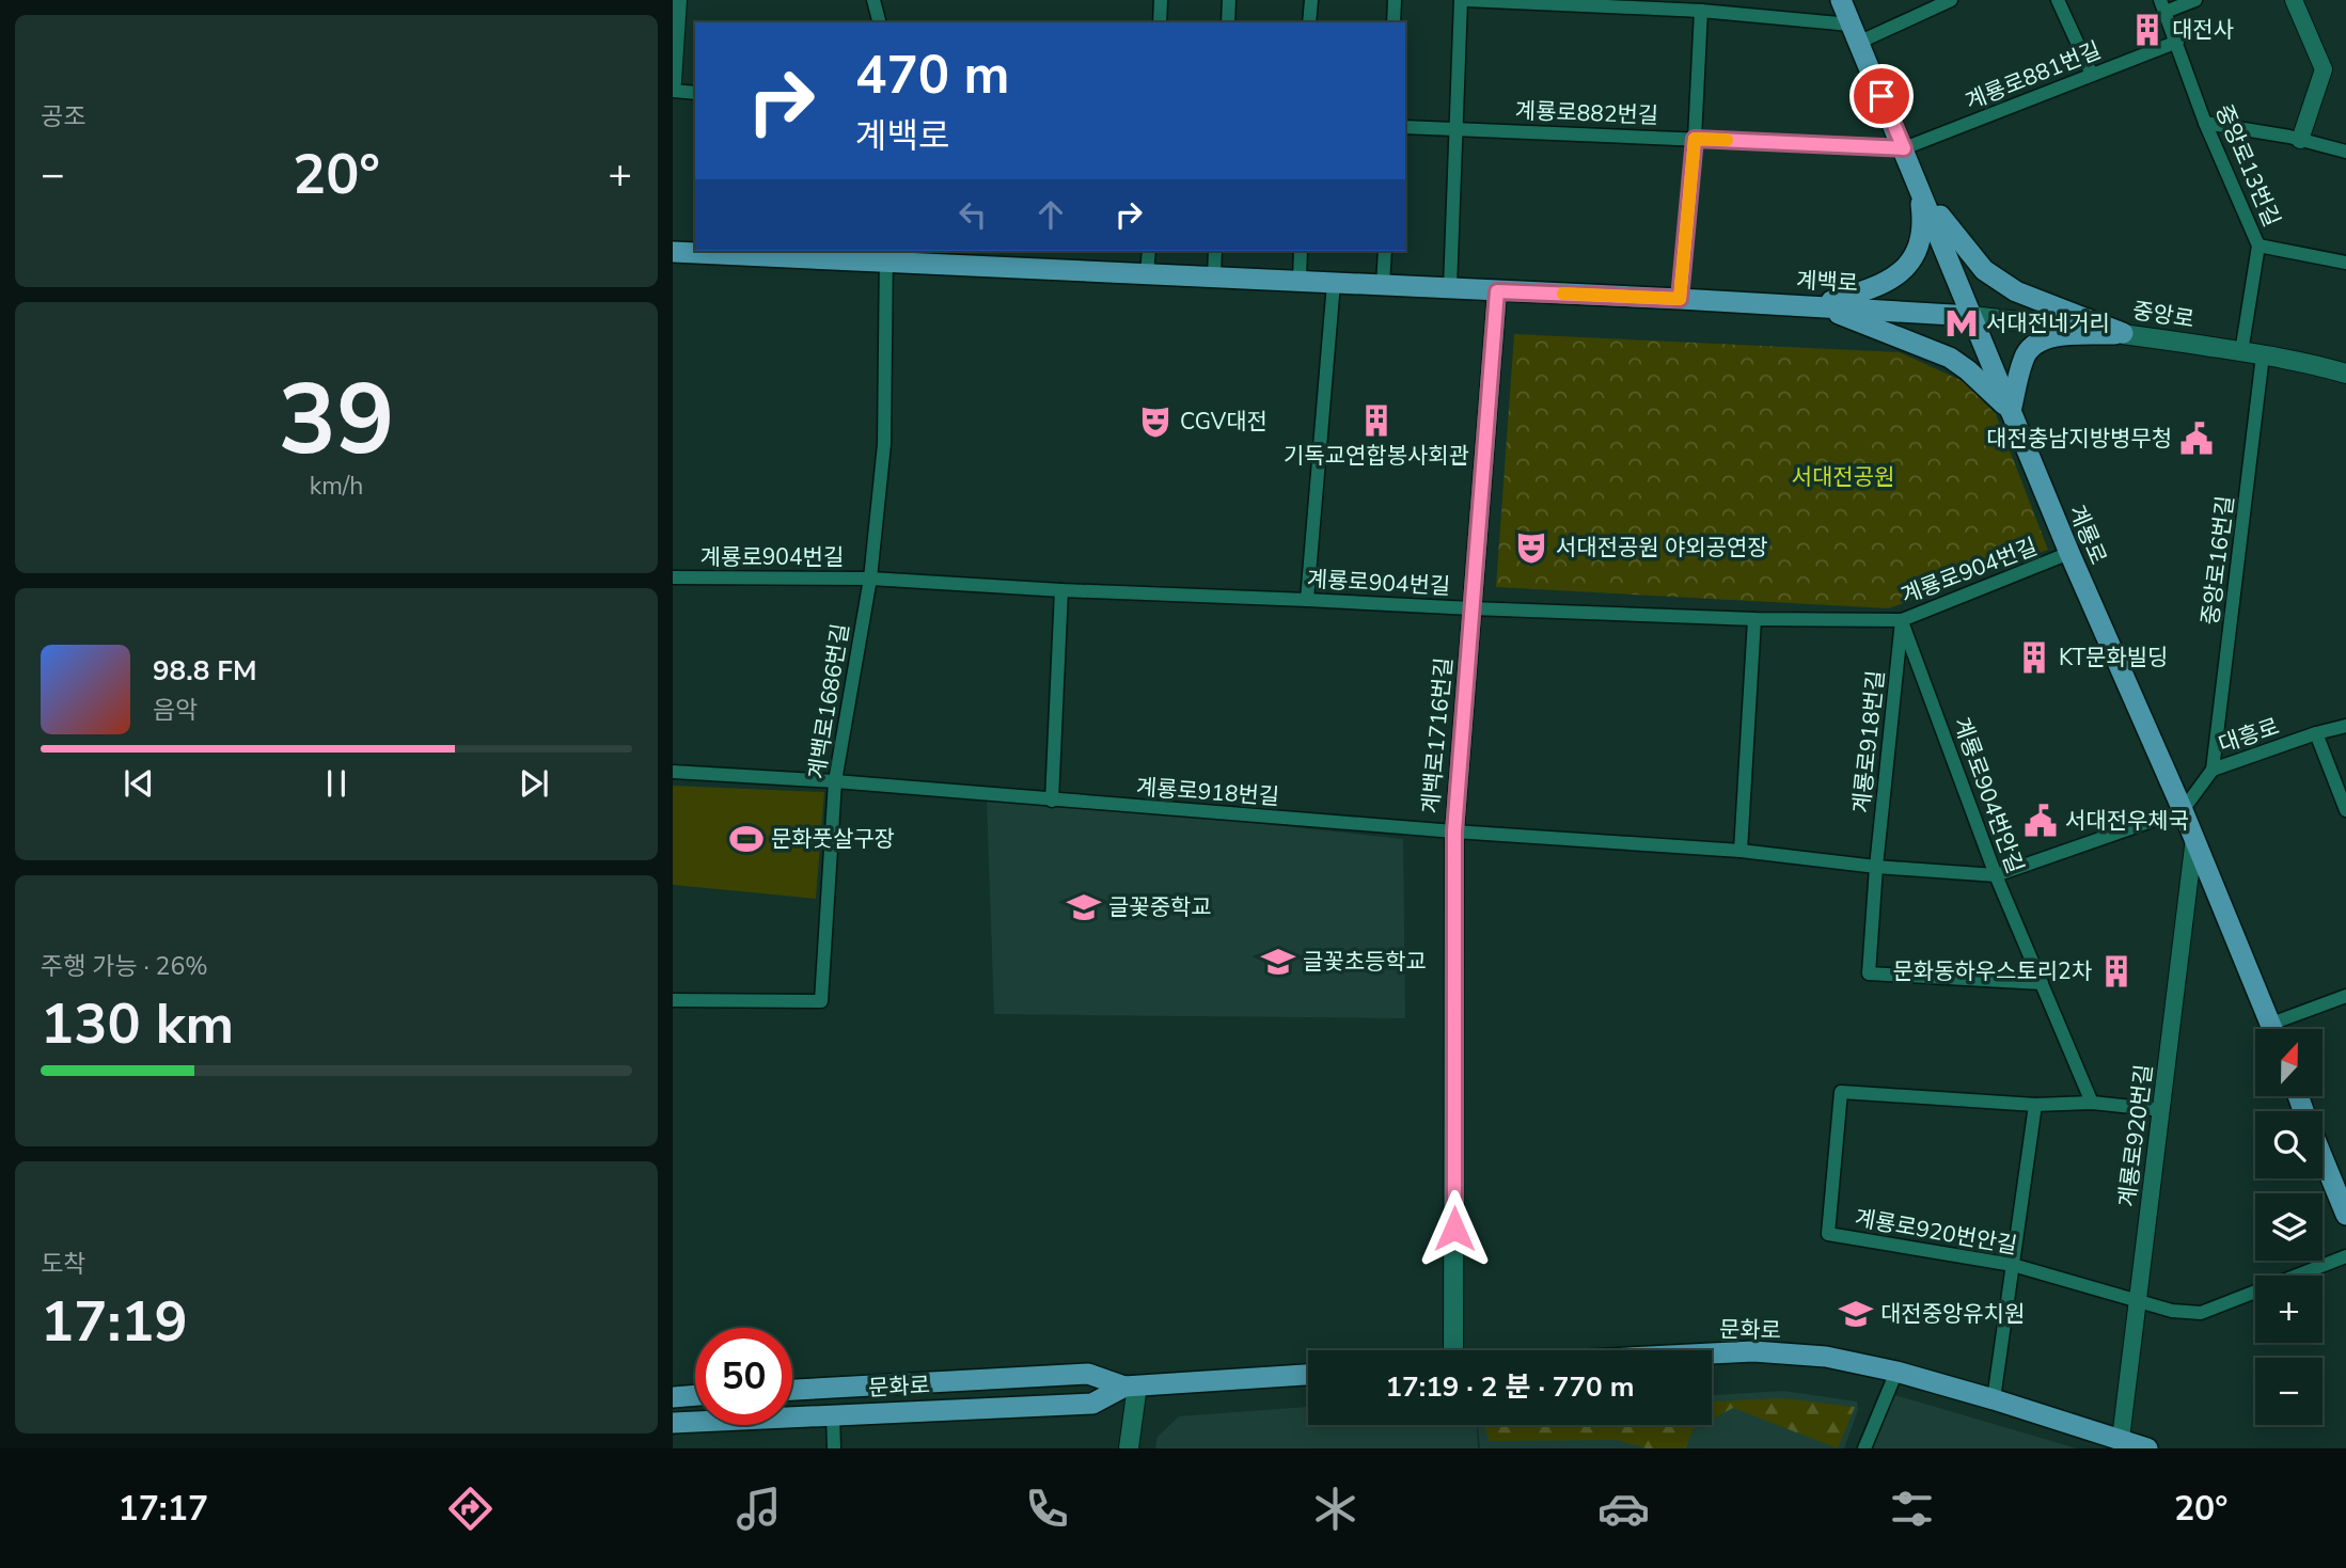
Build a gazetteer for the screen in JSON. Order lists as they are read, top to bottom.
{
  "streets": {
    "main road": [
      "계백로",
      "중앙로",
      "계룡로",
      "계백로1716번길",
      "문화로"
    ],
    "street": [
      "계룡로881번길",
      "계룡로882번길",
      "중앙로13번길",
      "계룡로904번길",
      "중앙로16번길",
      "계백로1686번길",
      "대흥로",
      "계룡로918번길",
      "계룡로904번안길",
      "계룡로920번길",
      "계룡로920번안길"
    ]
  },
  "crossings": [
    ["계룡로881번길", "계룡로882번길"],
    ["계룡로881번길", "중앙로13번길"],
    ["계룡로881번길", "계룡로"],
    ["계룡로882번길", "계룡로"],
    ["중앙로13번길", "중앙로"],
    ["계백로", "중앙로"],
    ["계백로", "계룡로"],
    ["계백로", "계백로1686번길"],
    ["계백로", "계백로1716번길"],
    ["중앙로", "계룡로"],
    ["중앙로", "중앙로16번길"],
    ["계룡로", "계룡로904번길"],
    ["계룡로", "대흥로"],
    ["계룡로", "계룡로918번길"],
    ["계룡로", "계룡로920번길"],
    ["계룡로904번길", "계백로1686번길"],
    ["계룡로904번길", "계백로1716번길"],
    ["계룡로904번길", "계룡로918번길"],
    ["계룡로904번길", "계룡로904번안길"],
    ["중앙로16번길", "대흥로"],
    ["계백로1686번길", "계룡로918번길"],
    ["계백로1716번길", "계룡로918번길"],
    ["대흥로", "계룡로918번길"],
    ["계룡로918번길", "계룡로904번안길"],
    ["계룡로904번안길", "계룡로920번안길"],
    ["계룡로920번길", "계룡로920번안길"],
    ["계룡로920번길", "문화로"]
  ],
  "parks": ["서대전공원"],
  "places": {
    "building": [
      "대전사",
      "기독교연합봉사회관",
      "KT문화빌딩",
      "문화동하우스토리2차"
    ],
    "metro station": ["서대전네거리"],
    "theatre": ["CGV대전", "서대전공원 야외공연장"],
    "public building": ["대전충남지방병무청", "서대전우체국"],
    "sports": ["문화풋살구장"],
    "school or university": ["글꽃중학교", "글꽃초등학교", "대전중앙유치원"]
  },
  "north": "top",
  "page": {
    "tile": [
      "공조",
      ["39", "km/h"],
      ["주행 가능 · 26%", "130 km"],
      ["도착", "17:19"]
    ],
    "turn": ["470 m", "계백로"],
    "heat": ["−", "20°", "+"],
    "song": ["98.8 FM", "음악"],
    "map_buttons": ["+", "−"],
    "limit": "50",
    "trip": "17:19 · 2 분 · 770 m",
    "tabs": ["17:17", "20°"]
  }
}
